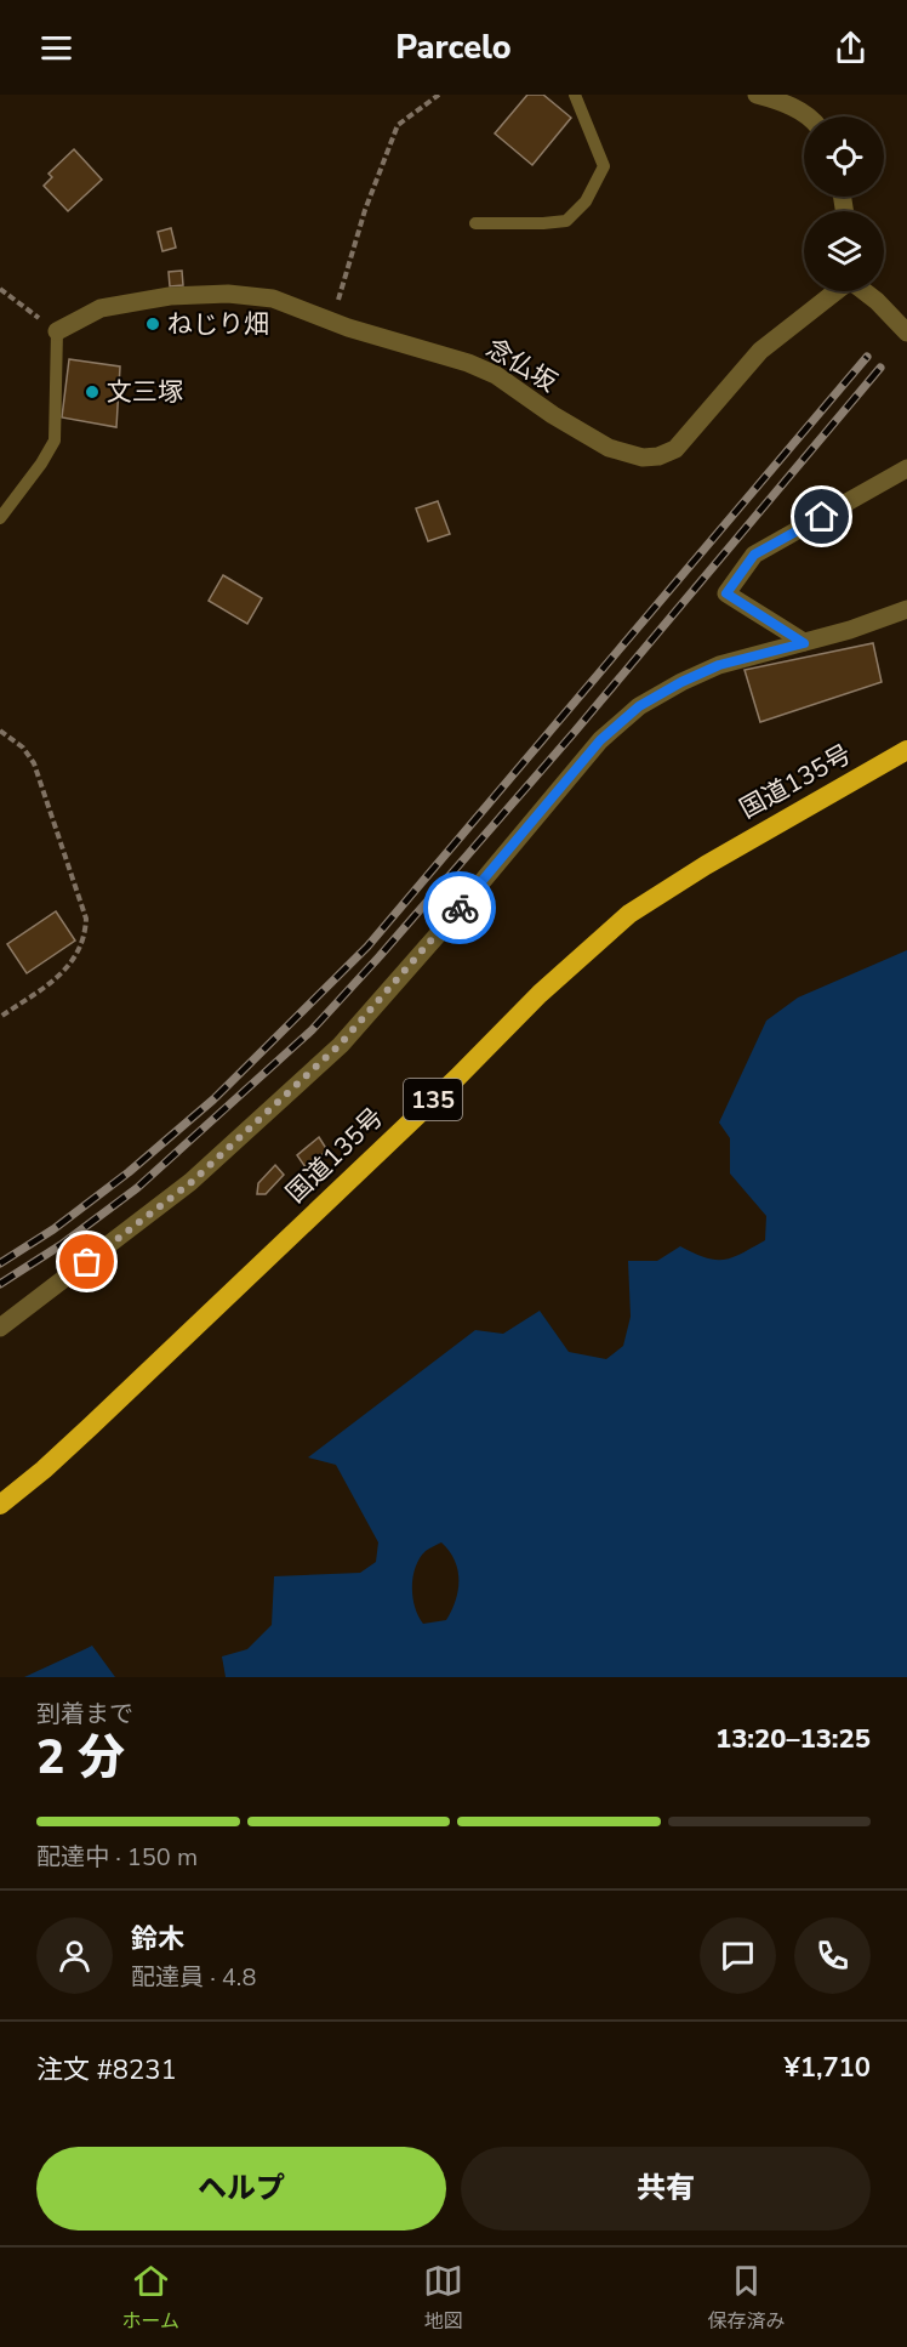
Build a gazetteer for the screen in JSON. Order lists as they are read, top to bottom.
{
  "streets": {
    "highway": ["国道135号", "135"],
    "street": ["念仏坂"]
  },
  "places": ["ねじり畑", "文三塚"],
  "page": {
    "header": "Parcelo",
    "heading": ["2 分", "到着まで", "13:20–13:25"],
    "panel": [
      "鈴木",
      "配達員 · 4.8",
      "注文 #8231",
      "¥1,710"
    ],
    "bar": "配達中 · 150 m",
    "buttons": ["ヘルプ", "共有"],
    "tabs": ["ホーム", "地図", "保存済み"]
  }
}
